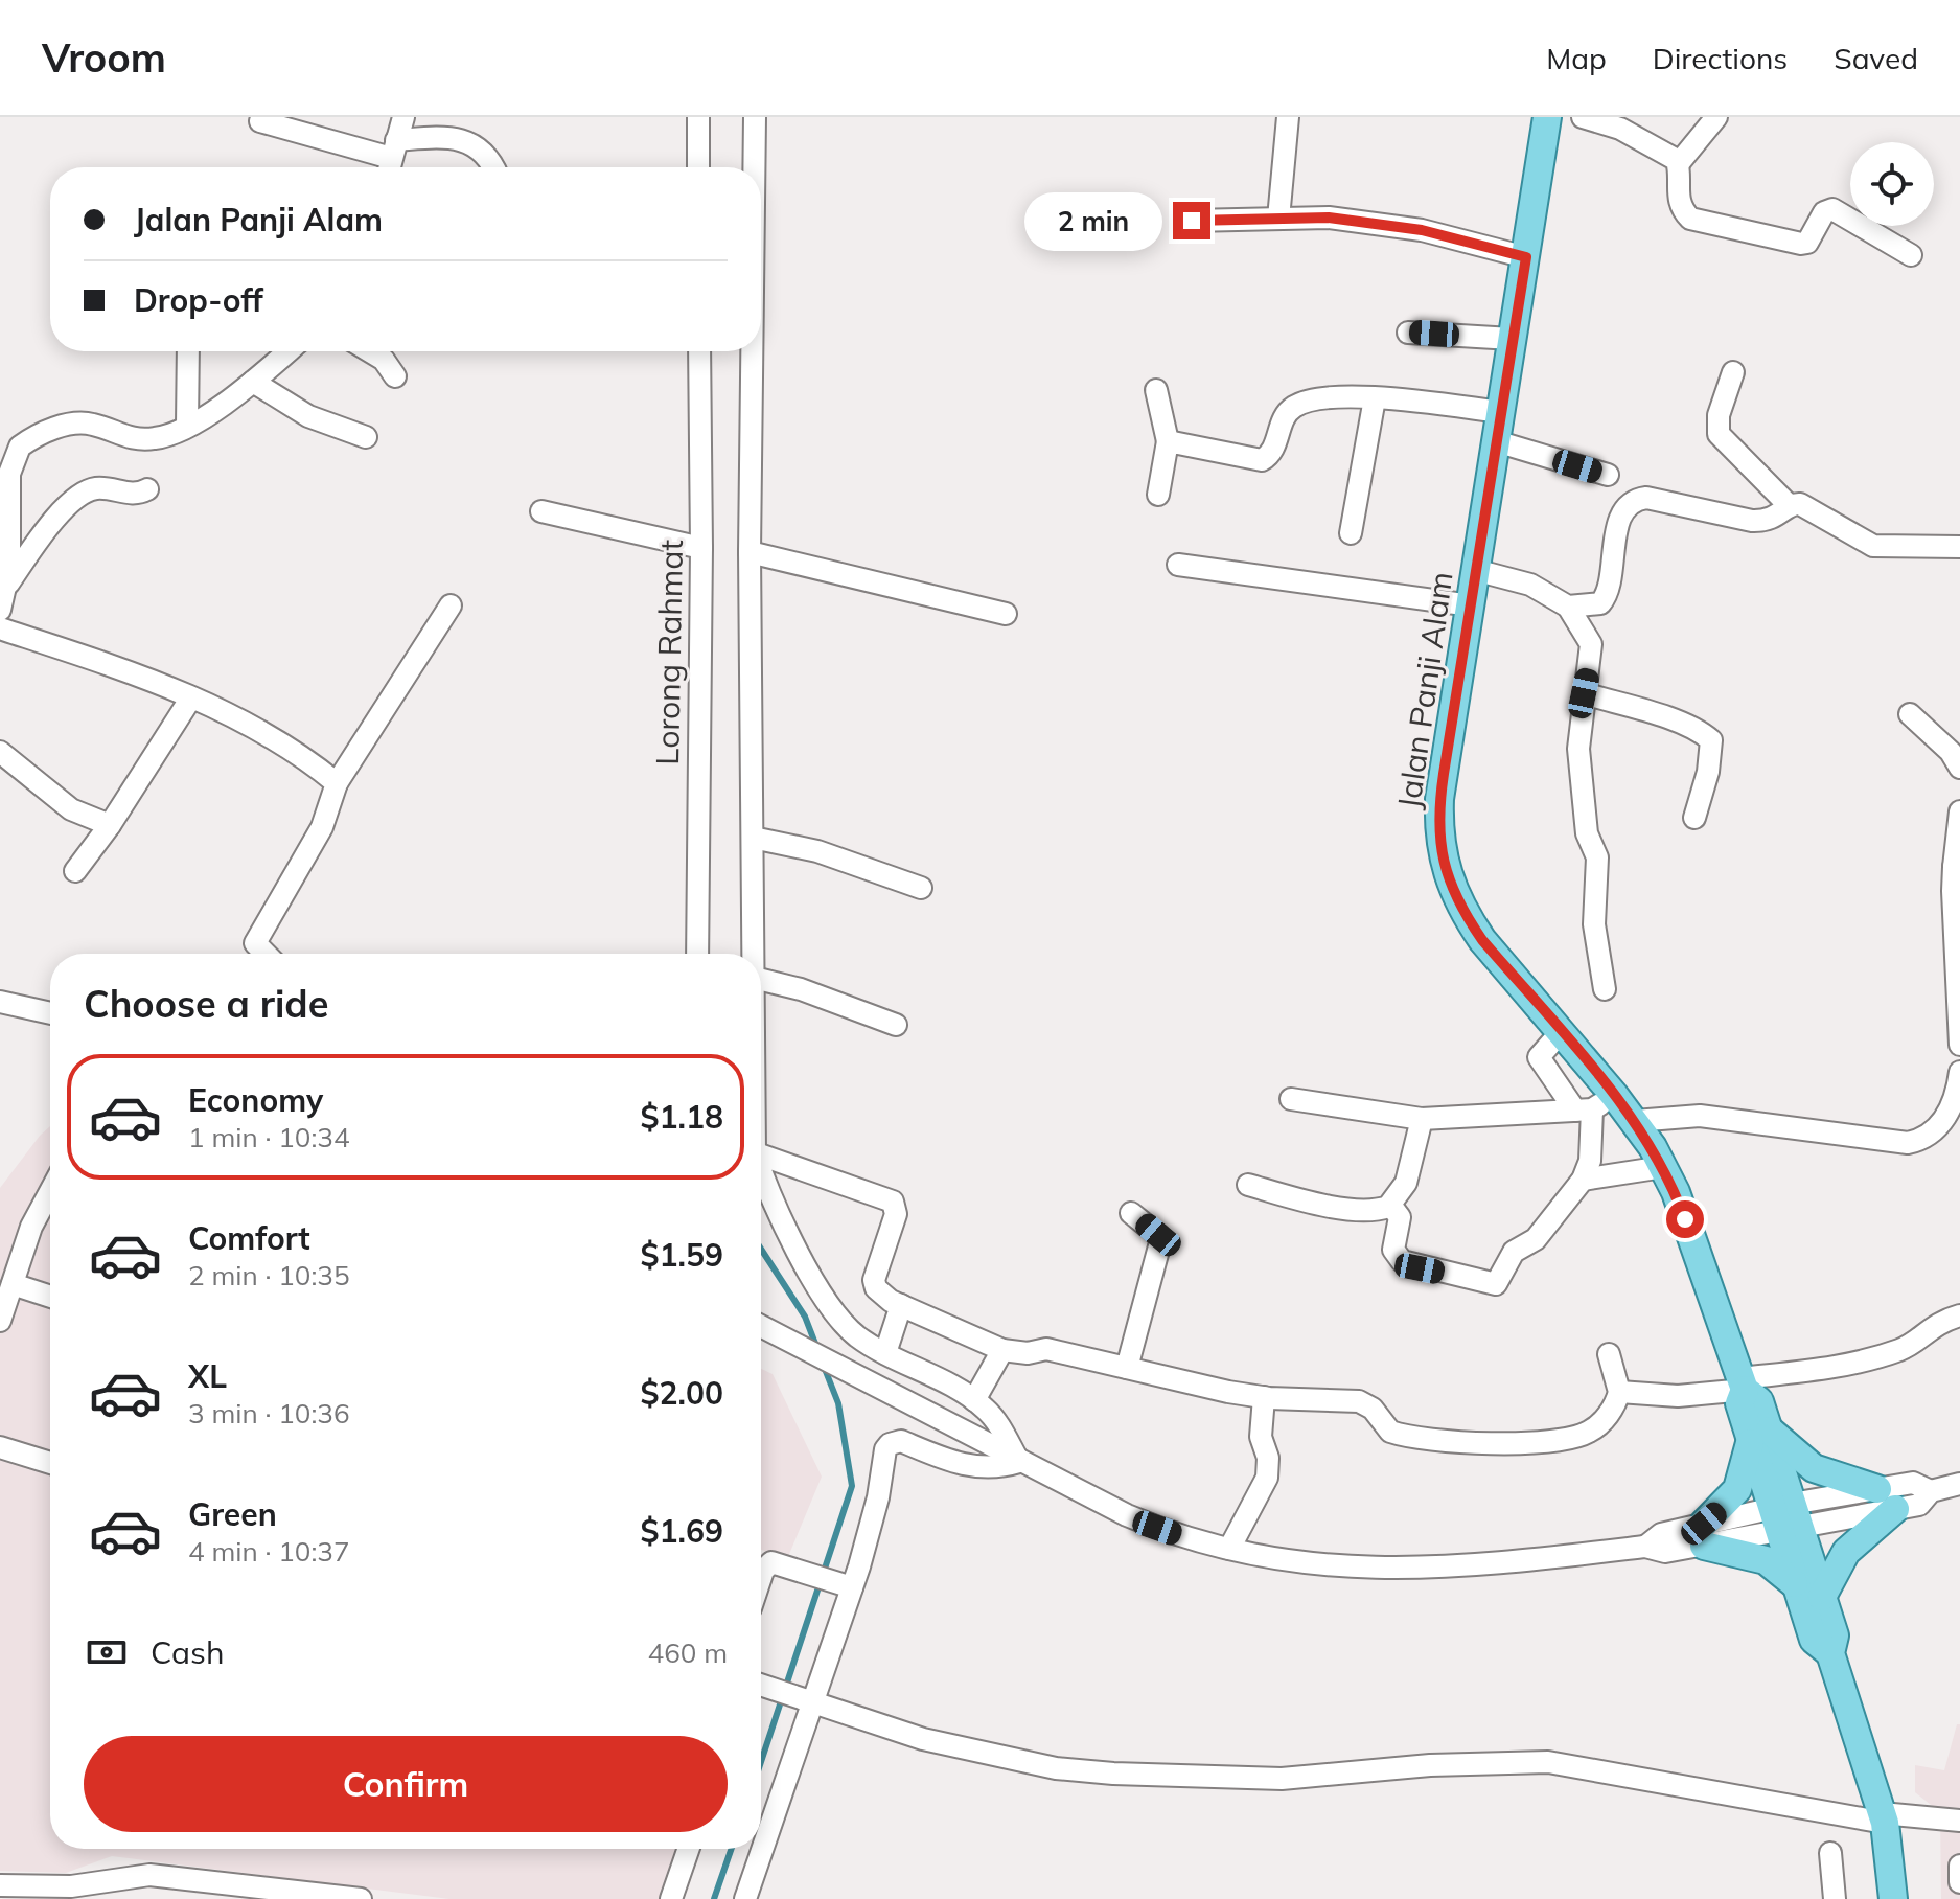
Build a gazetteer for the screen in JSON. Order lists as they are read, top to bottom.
{
  "streets": {
    "main road": ["Jalan Panji Alam"],
    "street": ["Lorong Rahmat"]
  },
  "page": {
    "header": "Vroom",
    "nav": ["Map", "Directions", "Saved"],
    "banner": ["Jalan Panji Alam", "Drop-off"],
    "bubble": "2 min",
    "heading": "Choose a ride",
    "list": [
      {
        "name": "Economy",
        "note": "1 min · 10:34",
        "value": "$1.18"
      },
      {
        "name": "Comfort",
        "note": "2 min · 10:35",
        "value": "$1.59"
      },
      {
        "name": "XL",
        "note": "3 min · 10:36",
        "value": "$2.00"
      },
      {
        "name": "Green",
        "note": "4 min · 10:37",
        "value": "$1.69"
      }
    ],
    "pay": ["Cash", "460 m"],
    "buttons": "Confirm"
  }
}
